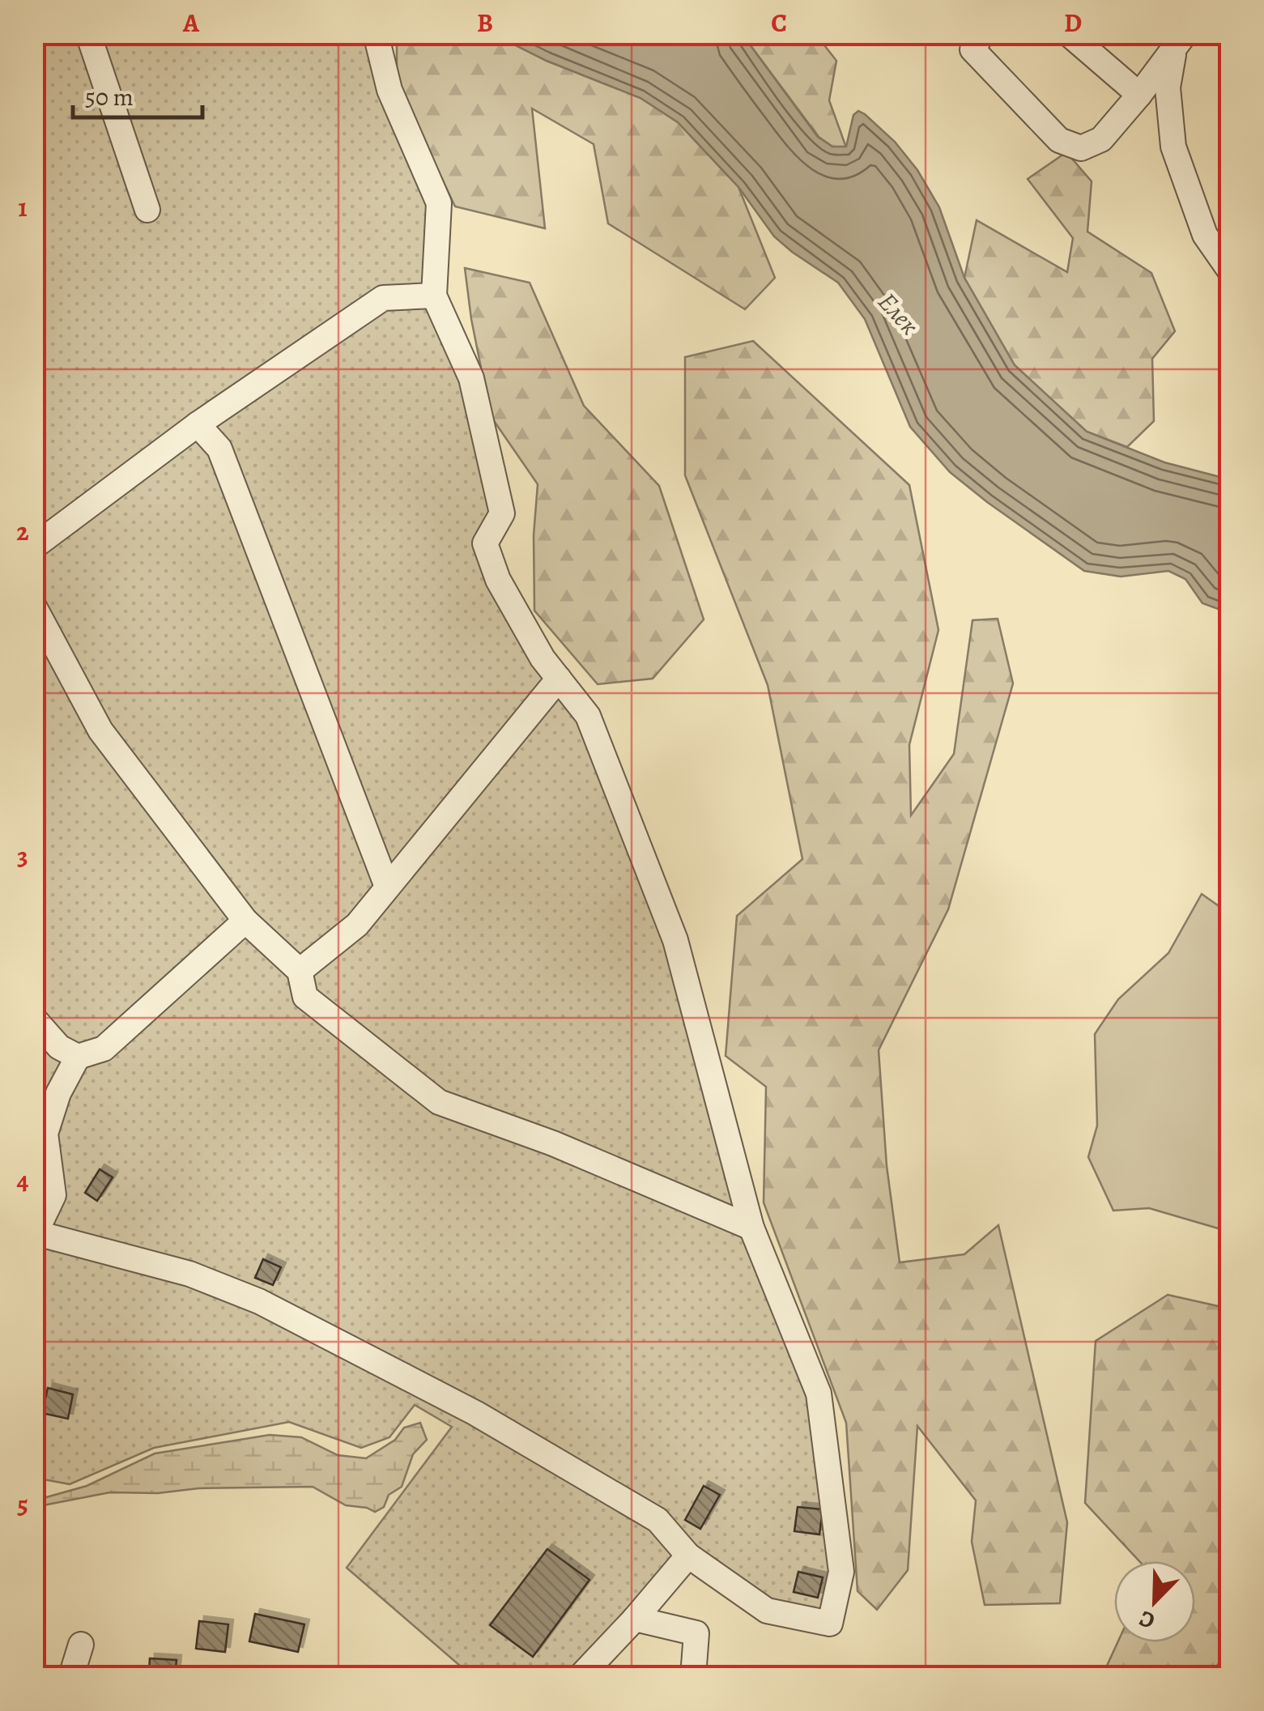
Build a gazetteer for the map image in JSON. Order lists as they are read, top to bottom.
{
  "water": ["Елек"],
  "scale_bar": "50 m",
  "north": "bottom left",
  "grid": {
    "columns": [
      "A",
      "B",
      "C",
      "D"
    ],
    "rows": [
      "1",
      "2",
      "3",
      "4",
      "5"
    ]
  }
}
